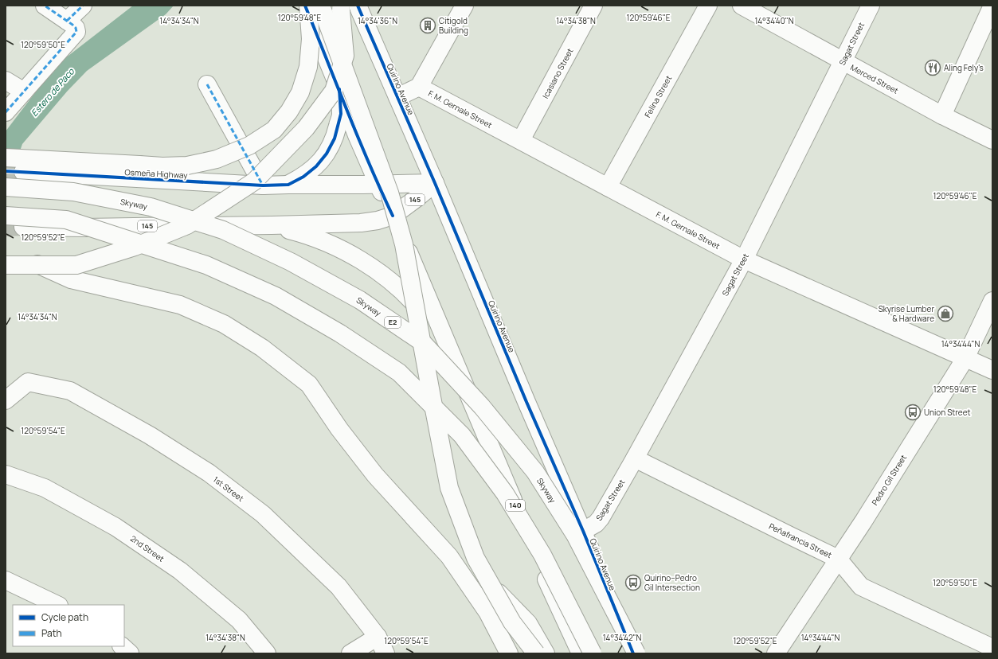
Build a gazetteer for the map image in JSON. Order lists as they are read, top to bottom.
{
  "streets": {
    "main road": [
      "Sagat Street",
      "Icasiano Street",
      "Merced Street",
      "Quirino Avenue",
      "Felina Street",
      "F. M. Gernale Street",
      "Osmeña Highway",
      "145",
      "Skyway",
      "E2",
      "Pedro Gil Street",
      "1st Street",
      "140",
      "Peñafrancia Street",
      "2nd Street"
    ]
  },
  "crossings": [
    ["Sagat Street", "Merced Street"],
    ["Sagat Street", "Quirino Avenue"],
    ["Sagat Street", "F. M. Gernale Street"],
    ["Sagat Street", "Peñafrancia Street"],
    ["Icasiano Street", "F. M. Gernale Street"],
    ["Quirino Avenue", "Osmeña Highway"],
    ["Quirino Avenue", "145"],
    ["Felina Street", "F. M. Gernale Street"],
    ["F. M. Gernale Street", "Pedro Gil Street"],
    ["Osmeña Highway", "145"],
    ["Osmeña Highway", "140"],
    ["145", "140"],
    ["Pedro Gil Street", "Peñafrancia Street"]
  ],
  "water": ["Estero de Paco"],
  "places": {
    "building": ["Citigold Building"],
    "restaurant": ["Aling Fely's"],
    "shop": ["Skyrise Lumber & Hardware"],
    "bus stop": ["Union Street", "Quirino–Pedro Gil Intersection"]
  },
  "legend": ["Cycle path", "Path"],
  "coordinates": [
    "120°59'48\"E",
    "120°59'46\"E",
    "14°34'34\"N",
    "14°34'36\"N",
    "14°34'38\"N",
    "14°34'40\"N",
    "120°59'50\"E",
    "120°59'52\"E",
    "14°34'44\"N",
    "120°59'54\"E",
    "14°34'42\"N"
  ]
}
